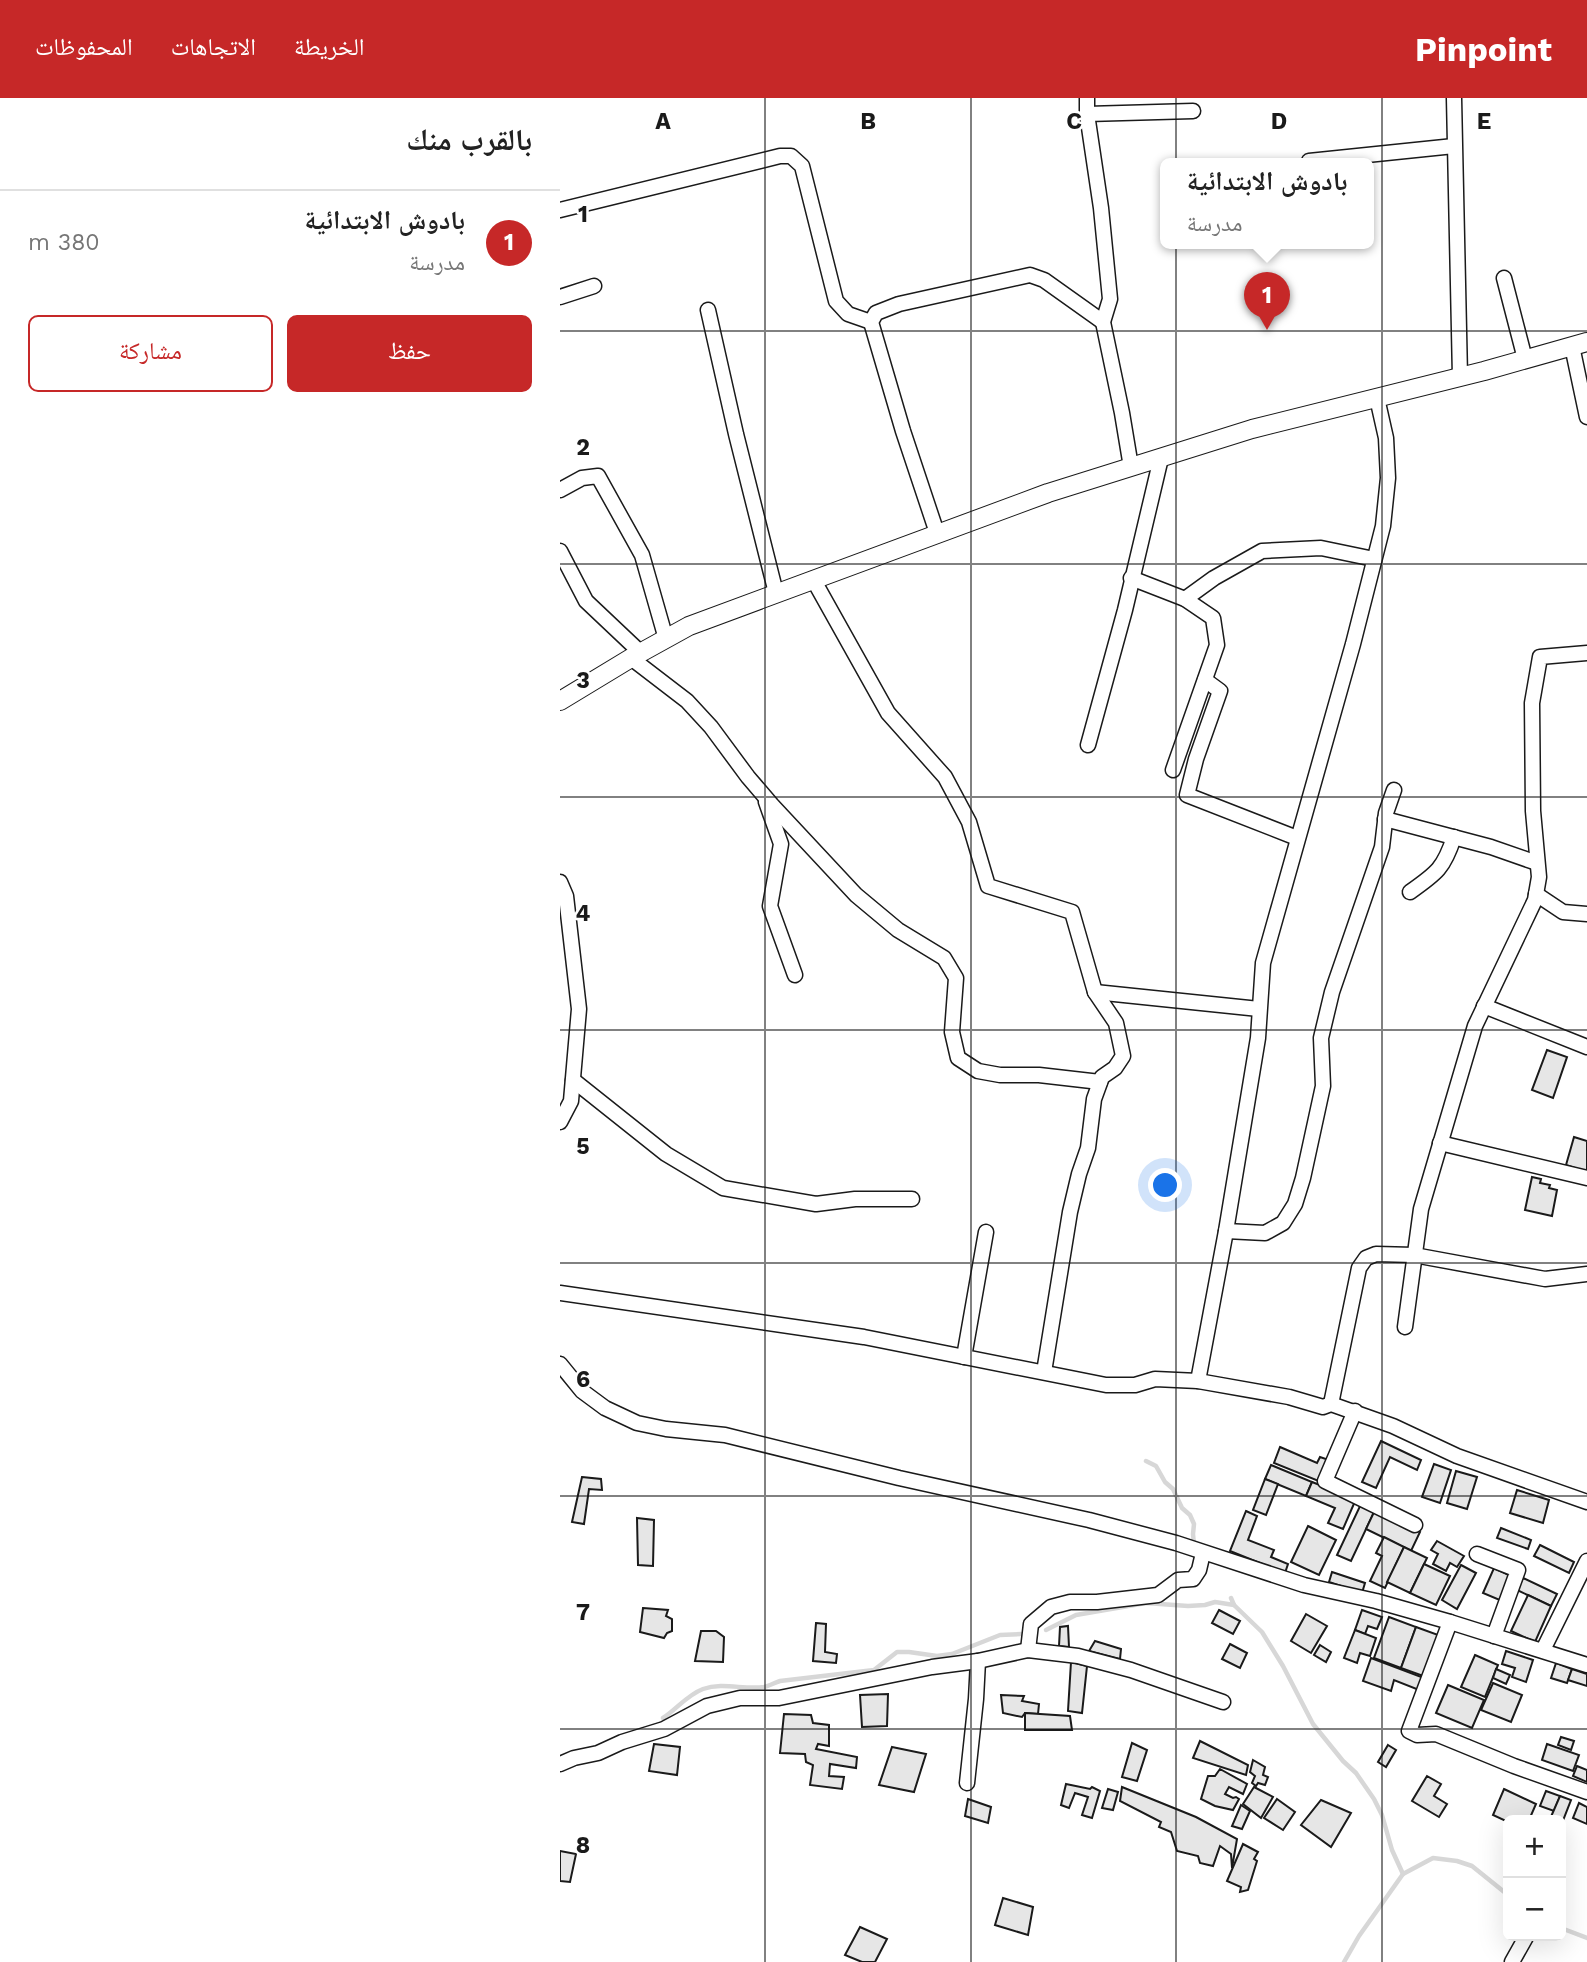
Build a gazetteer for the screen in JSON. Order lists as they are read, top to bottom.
{
  "page": {
    "header": "Pinpoint",
    "nav": ["الخريطة", "الاتجاهات", "المحفوظات"],
    "heading": "بالقرب منك",
    "popup": ["بادوش الابتدائية", "مدرسة"],
    "list": [
      {
        "mark": "1",
        "name": "بادوش الابتدائية",
        "note": "مدرسة",
        "value": "380 m"
      }
    ],
    "pins": "1",
    "buttons": ["حفظ", "مشاركة"],
    "map_buttons": ["+", "−"]
  },
  "grid": {
    "columns": [
      "A",
      "B",
      "C",
      "D",
      "E"
    ],
    "rows": [
      "1",
      "2",
      "3",
      "4",
      "5",
      "6",
      "7",
      "8"
    ]
  }
}
